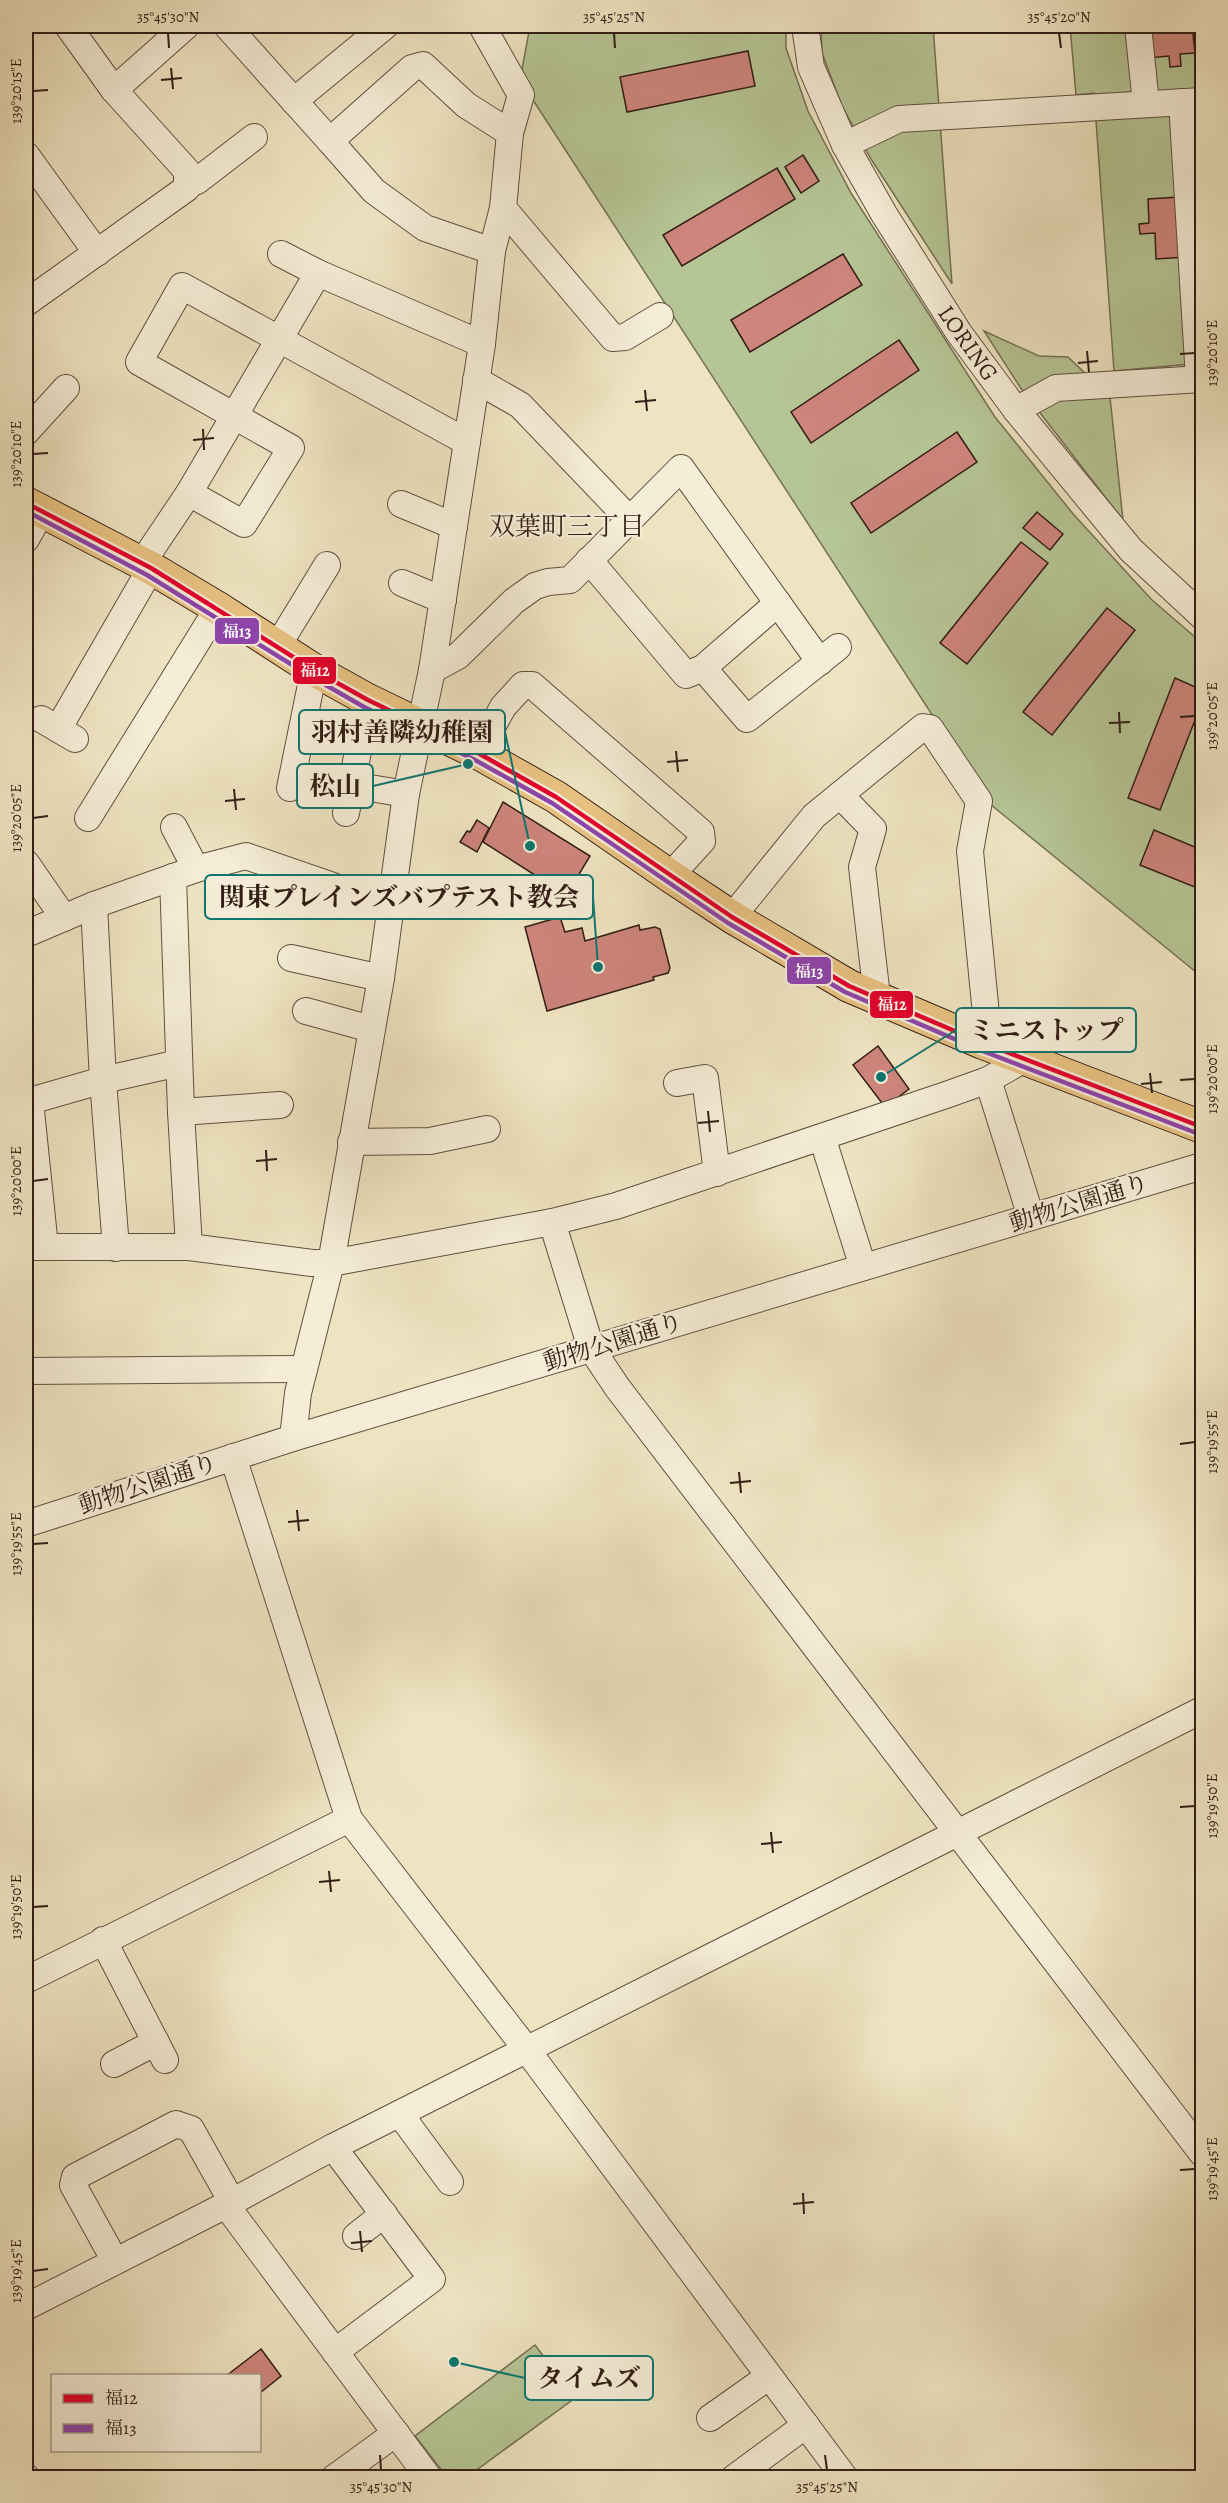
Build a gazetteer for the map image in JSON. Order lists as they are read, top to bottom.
{
  "streets": {
    "street": ["LORING", "動物公園通り"]
  },
  "districts": ["双葉町三丁目"],
  "places": [
    "松山",
    "羽村善隣幼稚園",
    "関東プレインズバプテスト教会",
    "ミニストップ",
    "タイムズ"
  ],
  "lines": ["transit line 福12", "transit line 福13"],
  "legend": ["福12", "福13"],
  "coordinates": [
    "35°45'30\"N",
    "35°45'25\"N",
    "35°45'20\"N",
    "139°20'15\"E",
    "139°20'10\"E",
    "139°20'05\"E",
    "139°20'00\"E",
    "139°19'55\"E",
    "139°19'50\"E",
    "139°19'45\"E"
  ]
}
